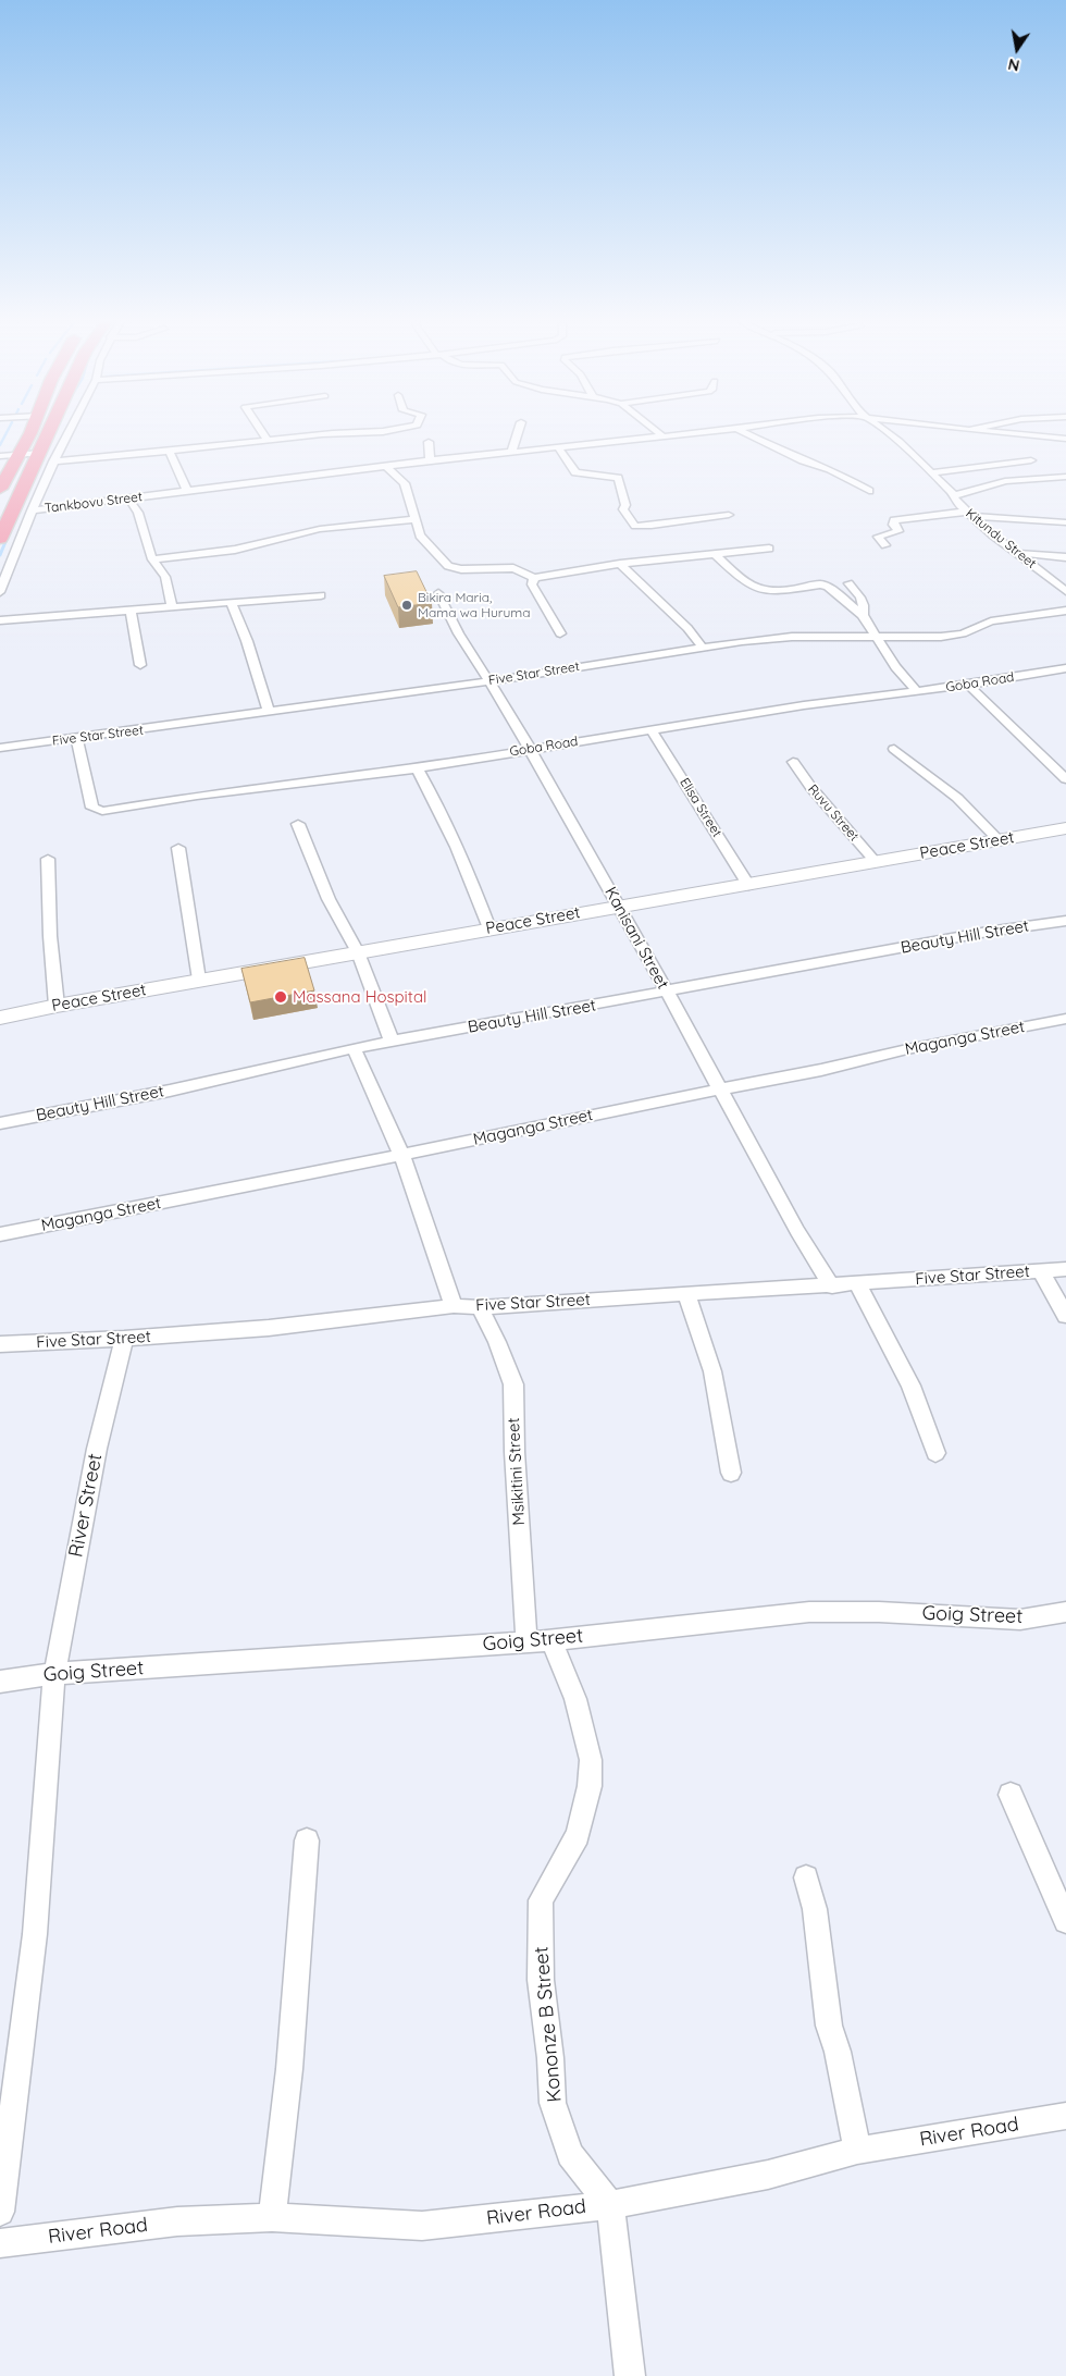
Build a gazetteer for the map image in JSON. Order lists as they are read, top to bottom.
{
  "streets": {
    "street": [
      "Tankbovu Street",
      "Kitundu Street",
      "Five Star Street",
      "Goba Road",
      "Elisa Street",
      "Ruvu Street",
      "Peace Street",
      "Beauty Hill Street",
      "Kanisani Street",
      "Maganga Street",
      "Msikitini Street",
      "River Street",
      "Goig Street",
      "Kononze B Street",
      "River Road"
    ]
  },
  "crossings": [
    ["Five Star Street", "Goba Road"],
    ["Five Star Street", "Kanisani Street"],
    ["Five Star Street", "Msikitini Street"],
    ["Five Star Street", "River Street"],
    ["Goba Road", "Elisa Street"],
    ["Goba Road", "Kanisani Street"],
    ["Elisa Street", "Peace Street"],
    ["Ruvu Street", "Peace Street"],
    ["Peace Street", "Kanisani Street"],
    ["Beauty Hill Street", "Kanisani Street"],
    ["Kanisani Street", "Maganga Street"],
    ["Msikitini Street", "Goig Street"],
    ["River Street", "Goig Street"],
    ["Goig Street", "Kononze B Street"],
    ["Kononze B Street", "River Road"]
  ],
  "places": ["Bikira Maria, Mama wa Huruma", "Massana Hospital"],
  "north": "bottom"
}
